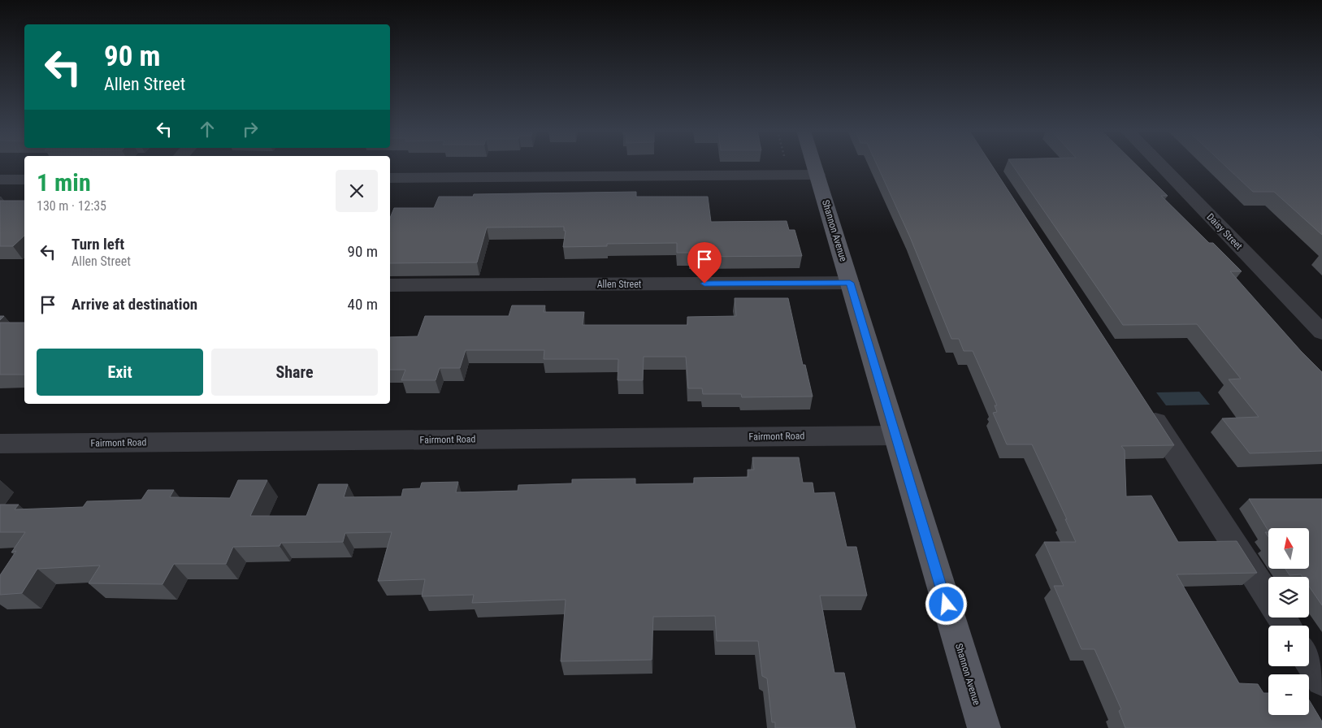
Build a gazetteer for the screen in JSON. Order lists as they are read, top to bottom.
{
  "streets": {
    "main road": ["Shannon Avenue"],
    "street": ["Daisy Street", "Allen Street", "Fairmont Road"]
  },
  "crossings": [
    ["Shannon Avenue", "Allen Street"],
    ["Shannon Avenue", "Fairmont Road"]
  ],
  "north": "top",
  "page": {
    "turn": ["90 m", "Allen Street"],
    "heading": ["1 min", "130 m · 12:35"],
    "list": [
      {
        "name": "Turn left",
        "note": "Allen Street",
        "value": "90 m"
      },
      {
        "name": "Arrive at destination",
        "value": "40 m"
      }
    ],
    "buttons": ["Exit", "Share"],
    "map_buttons": ["+", "−"]
  }
}
